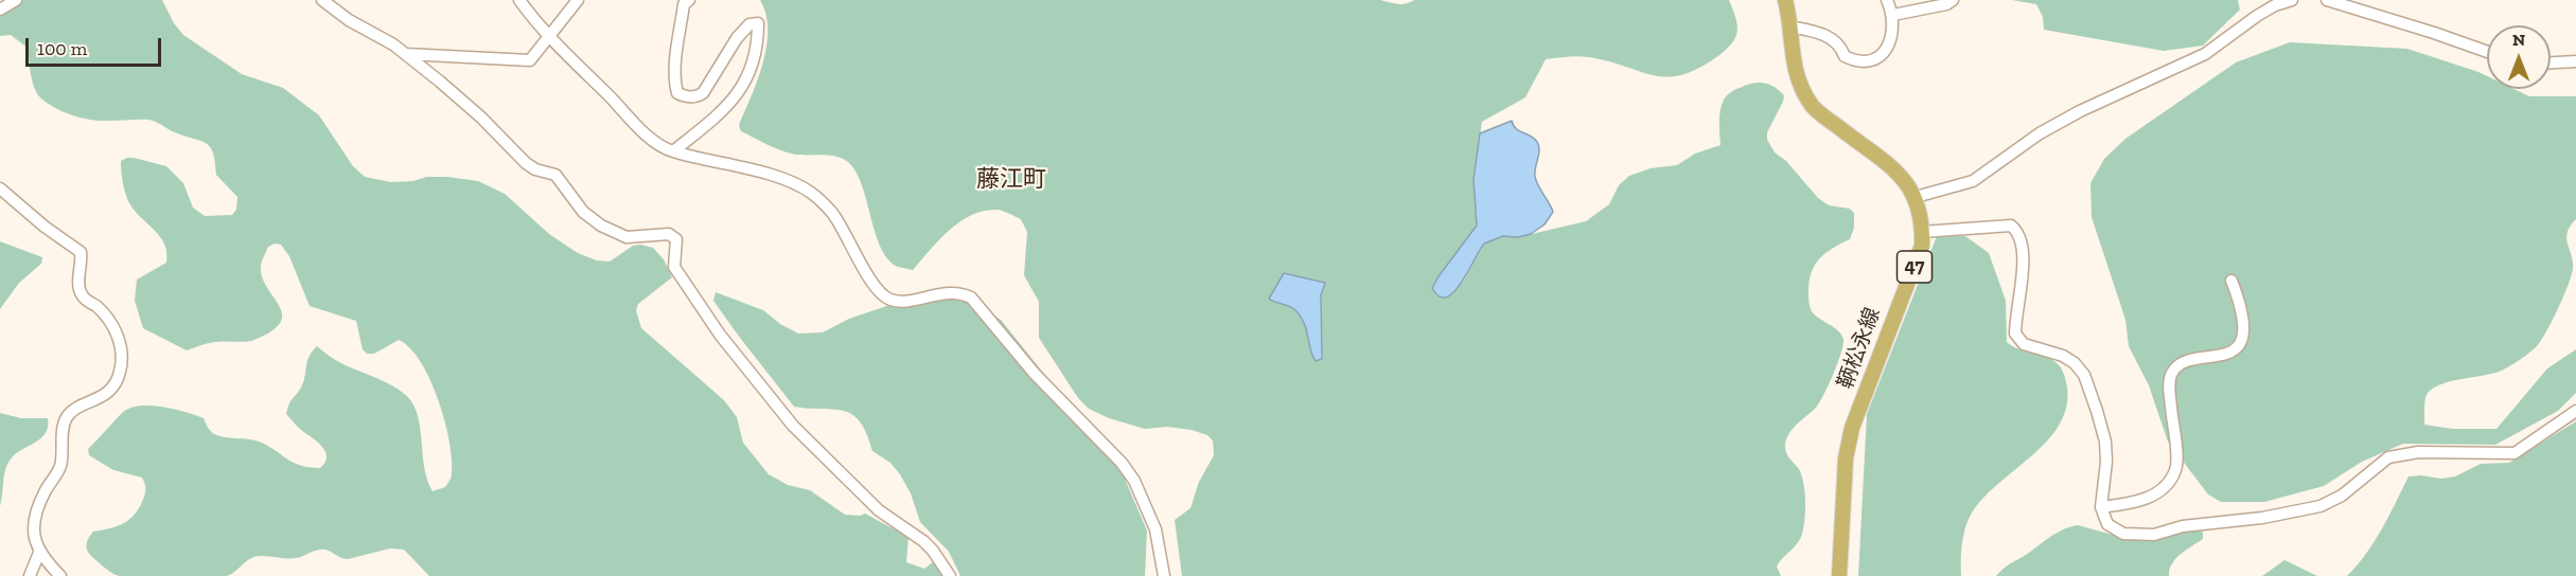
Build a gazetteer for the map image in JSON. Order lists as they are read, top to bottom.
{
  "streets": {
    "main road": ["47", "鞆松永線"]
  },
  "districts": ["藤江町"],
  "scale_bar": "100 m",
  "north": "top"
}
